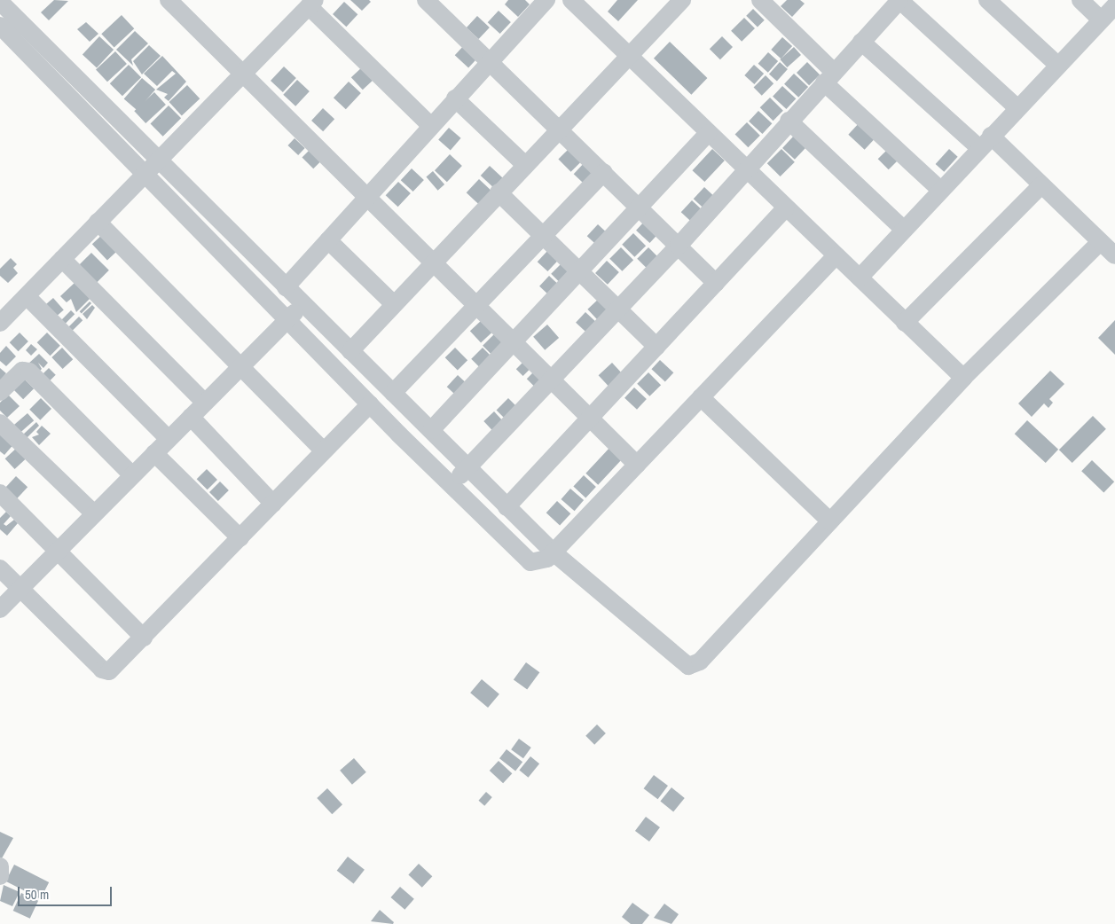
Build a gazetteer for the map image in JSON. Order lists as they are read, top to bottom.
{
  "scale_bar": "50 m"
}
